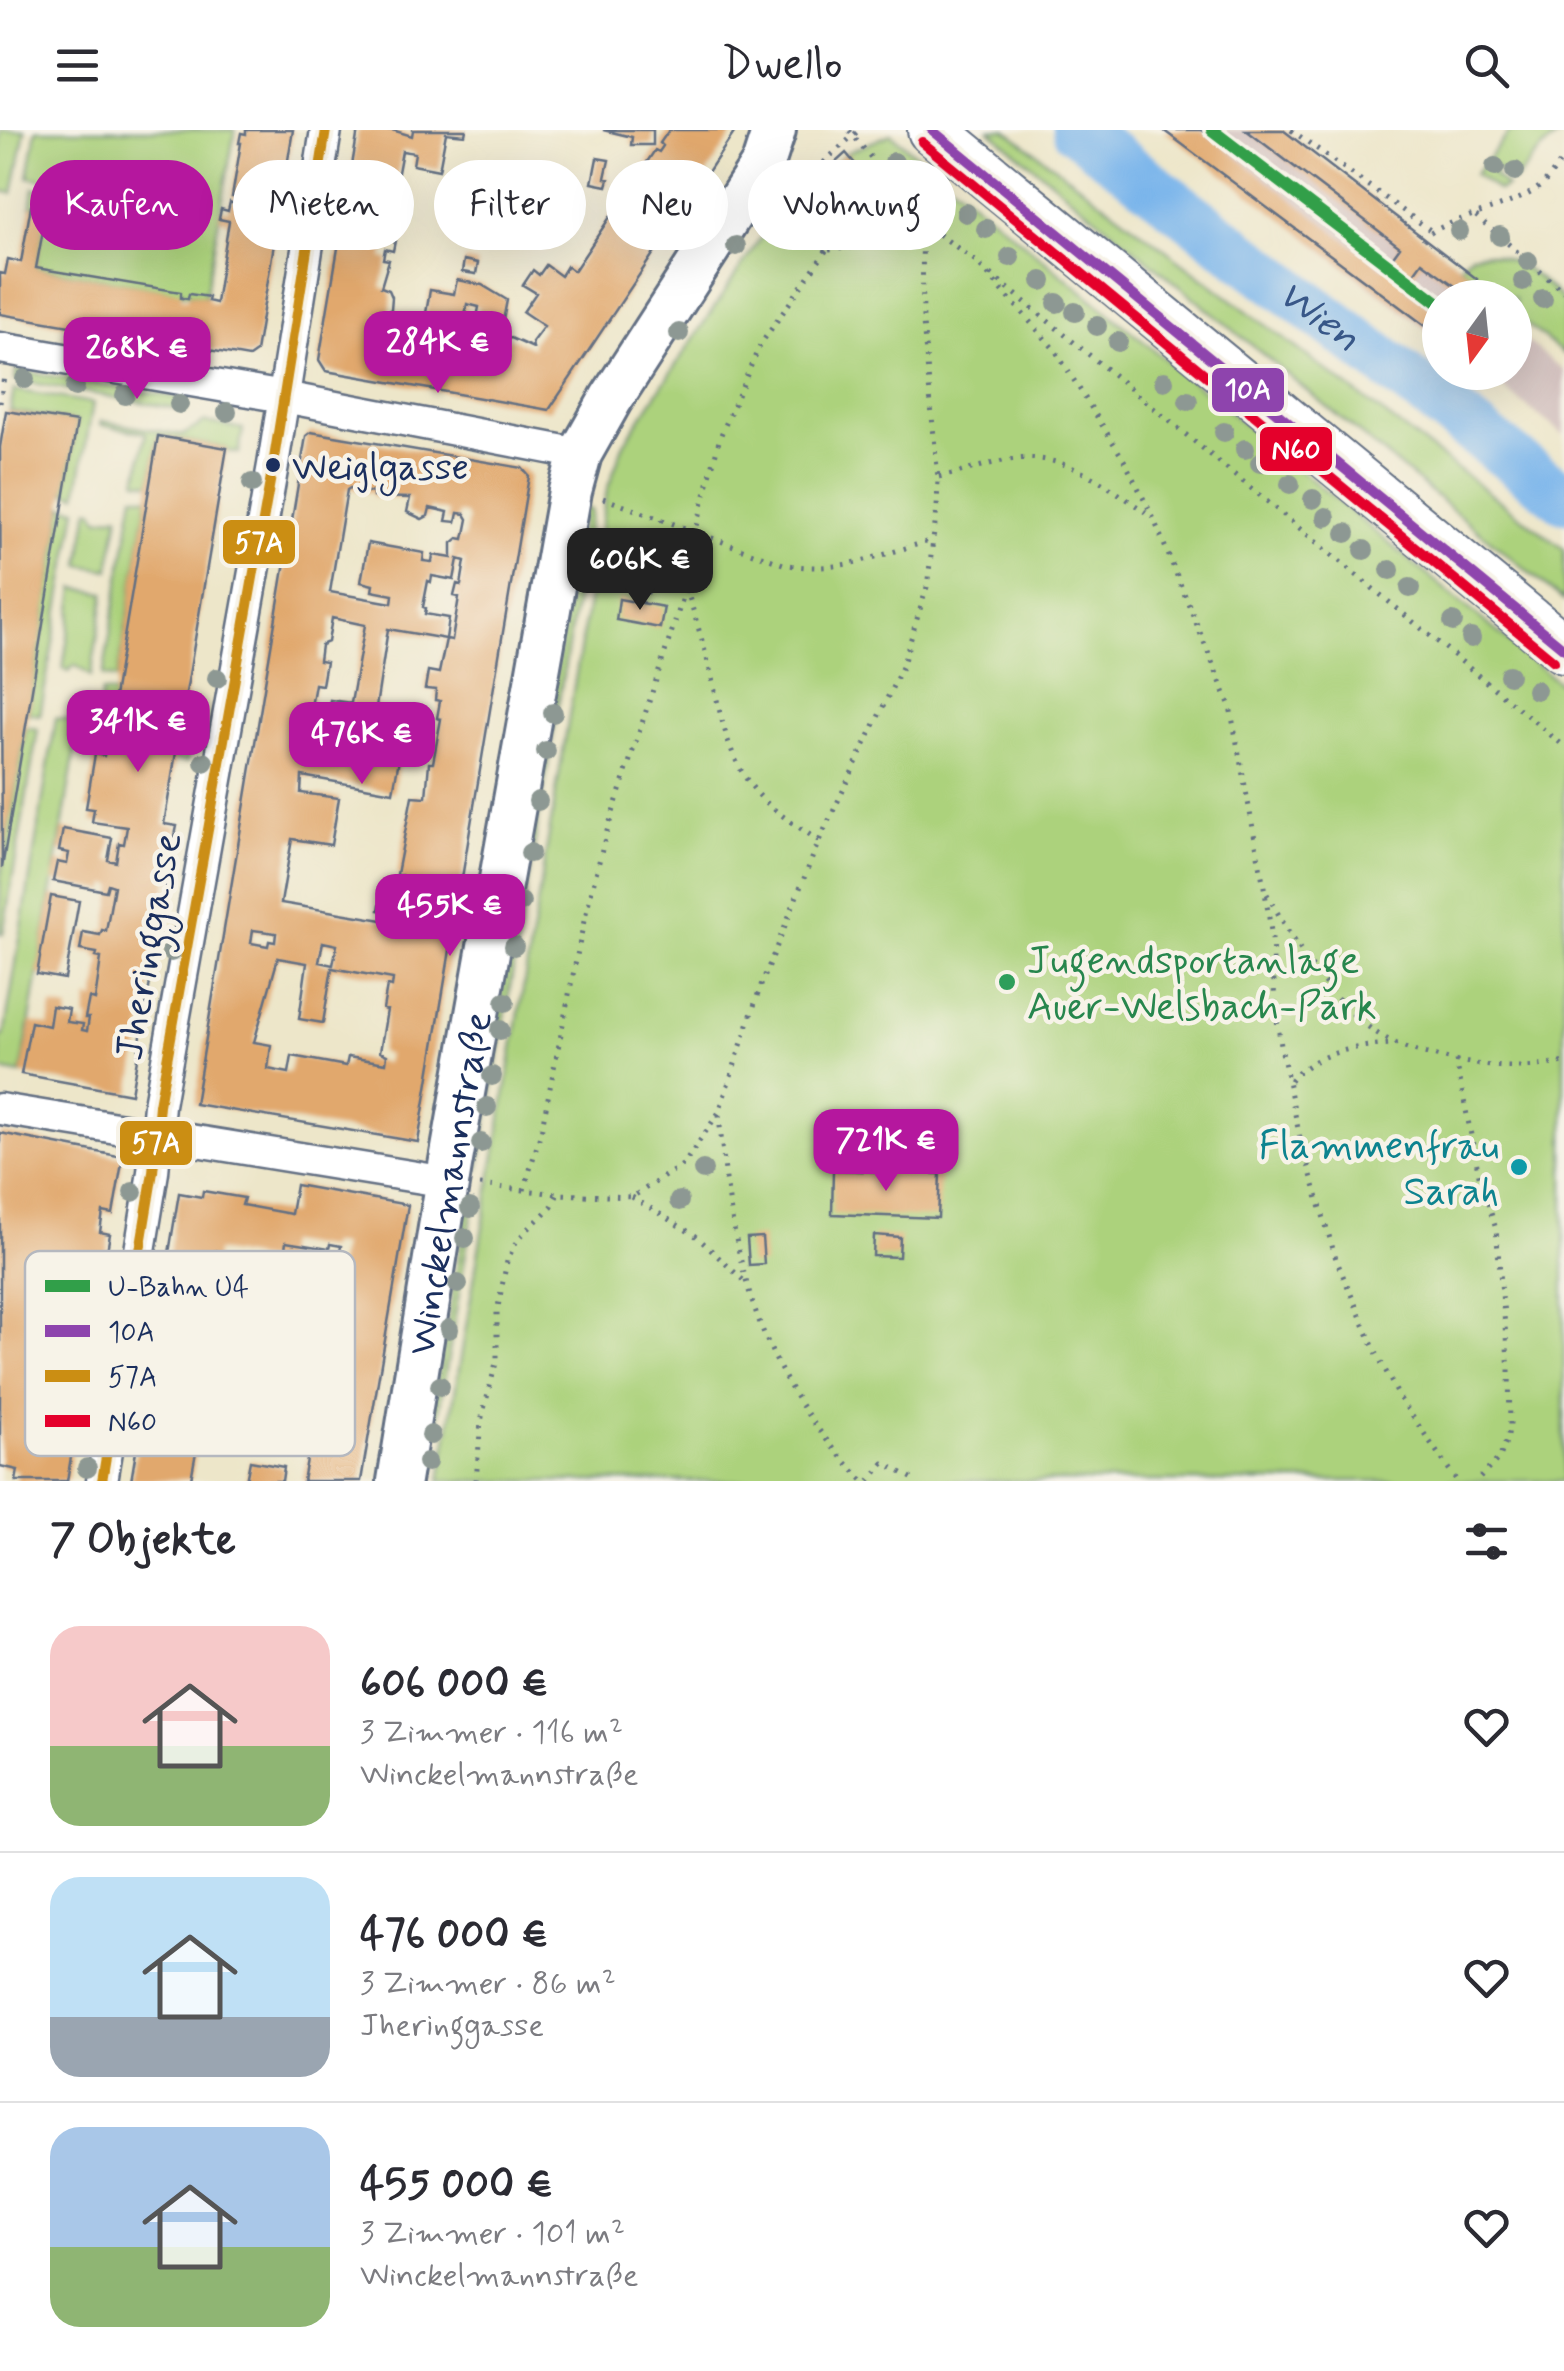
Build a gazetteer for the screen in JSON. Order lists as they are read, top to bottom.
{
  "streets": {
    "main road": ["Winckelmannstraße"],
    "street": ["Jheringgasse"]
  },
  "water": ["Wien"],
  "places": ["Weiglgasse", "Jugendsportanlage Auer-Welsbach-Park", "Flammenfrau Sarah"],
  "lines": [
    "metro line U4",
    "transit line 10A",
    "transit line 57A",
    "transit line N60"
  ],
  "legend": [
    "U-Bahn U4",
    "10A",
    "57A",
    "N60"
  ],
  "north": "bottom",
  "page": {
    "header": "Dwello",
    "chip": [
      "Kaufen",
      "Mieten",
      "Filter",
      "Neu",
      "Wohnung"
    ],
    "price": [
      "284K €",
      "268K €",
      "606K €",
      "341K €",
      "476K €",
      "455K €",
      "721K €"
    ],
    "heading": "7 Objekte",
    "list": [
      {
        "name": "606 000 €",
        "note": "3 Zimmer · 116 m² · Winckelmannstraße"
      },
      {
        "name": "476 000 €",
        "note": "3 Zimmer · 86 m² · Jheringgasse"
      },
      {
        "name": "455 000 €",
        "note": "3 Zimmer · 101 m² · Winckelmannstraße"
      }
    ]
  }
}
